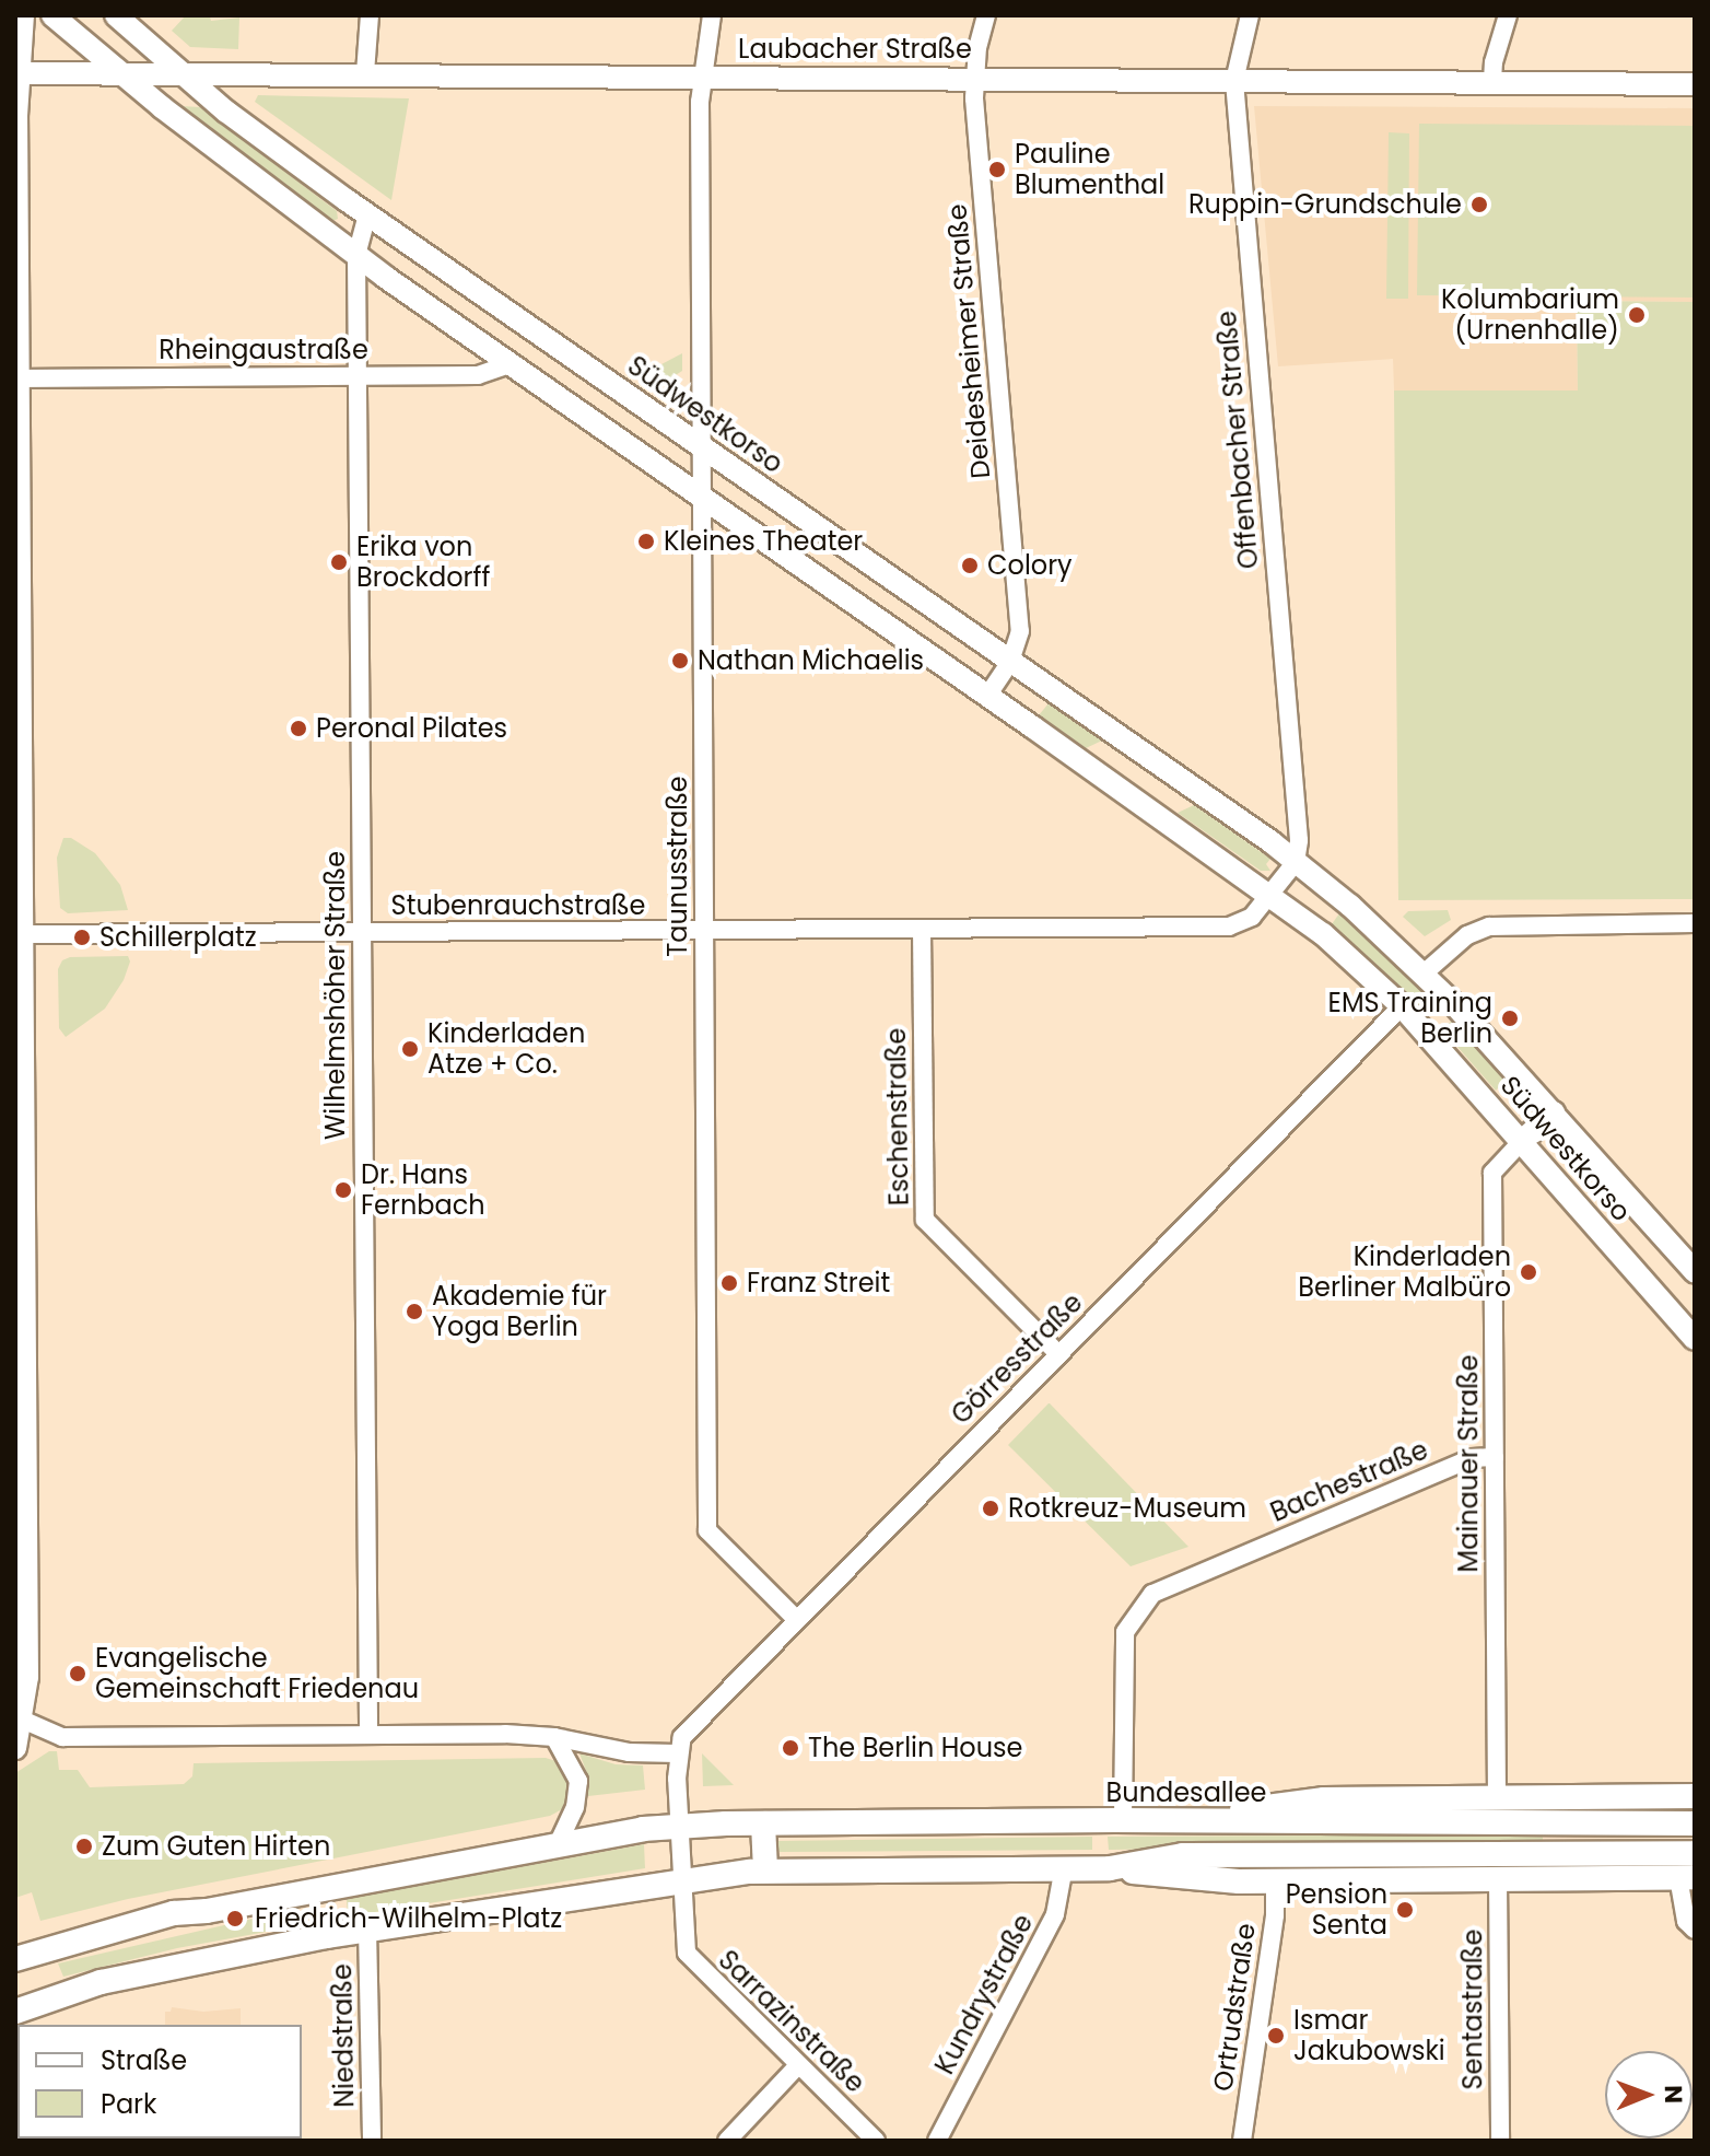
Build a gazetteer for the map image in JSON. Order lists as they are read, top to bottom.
{
  "streets": {
    "main road": ["Bundesallee"],
    "street": [
      "Laubacher Straße",
      "Deidesheimer Straße",
      "Rheingaustraße",
      "Südwestkorso",
      "Offenbacher Straße",
      "Taunusstraße",
      "Stubenrauchstraße",
      "Wilhelmshöher Straße",
      "Eschenstraße",
      "Görresstraße",
      "Mainauer Straße",
      "Bachestraße",
      "Kundrystraße",
      "Ortrudstraße",
      "Sentastraße",
      "Sarrazinstraße",
      "Niedstraße"
    ]
  },
  "crossings": [
    ["Laubacher Straße", "Deidesheimer Straße"],
    ["Laubacher Straße", "Südwestkorso"],
    ["Laubacher Straße", "Offenbacher Straße"],
    ["Laubacher Straße", "Taunusstraße"],
    ["Deidesheimer Straße", "Südwestkorso"],
    ["Rheingaustraße", "Südwestkorso"],
    ["Rheingaustraße", "Wilhelmshöher Straße"],
    ["Südwestkorso", "Offenbacher Straße"],
    ["Südwestkorso", "Taunusstraße"],
    ["Südwestkorso", "Stubenrauchstraße"],
    ["Südwestkorso", "Wilhelmshöher Straße"],
    ["Südwestkorso", "Görresstraße"],
    ["Südwestkorso", "Mainauer Straße"],
    ["Taunusstraße", "Stubenrauchstraße"],
    ["Taunusstraße", "Görresstraße"],
    ["Stubenrauchstraße", "Wilhelmshöher Straße"],
    ["Stubenrauchstraße", "Eschenstraße"],
    ["Eschenstraße", "Görresstraße"],
    ["Mainauer Straße", "Bachestraße"],
    ["Bachestraße", "Bundesallee"],
    ["Bundesallee", "Sarrazinstraße"]
  ],
  "places": [
    "Pauline Blumenthal",
    "Ruppin-Grundschule",
    "Kolumbarium (Urnenhalle)",
    "Kleines Theater",
    "Erika von Brockdorff",
    "Colory",
    "Nathan Michaelis",
    "Peronal Pilates",
    "Schillerplatz",
    "EMS Training Berlin",
    "Kinderladen Atze + Co.",
    "Dr. Hans Fernbach",
    "Kinderladen Berliner Malbüro",
    "Franz Streit",
    "Akademie für Yoga Berlin",
    "Rotkreuz-Museum",
    "Evangelische Gemeinschaft Friedenau",
    "The Berlin House",
    "Zum Guten Hirten",
    "Pension Senta",
    "Friedrich-Wilhelm-Platz",
    "Ismar Jakubowski"
  ],
  "legend": ["Straße", "Park"],
  "north": "right"
}
